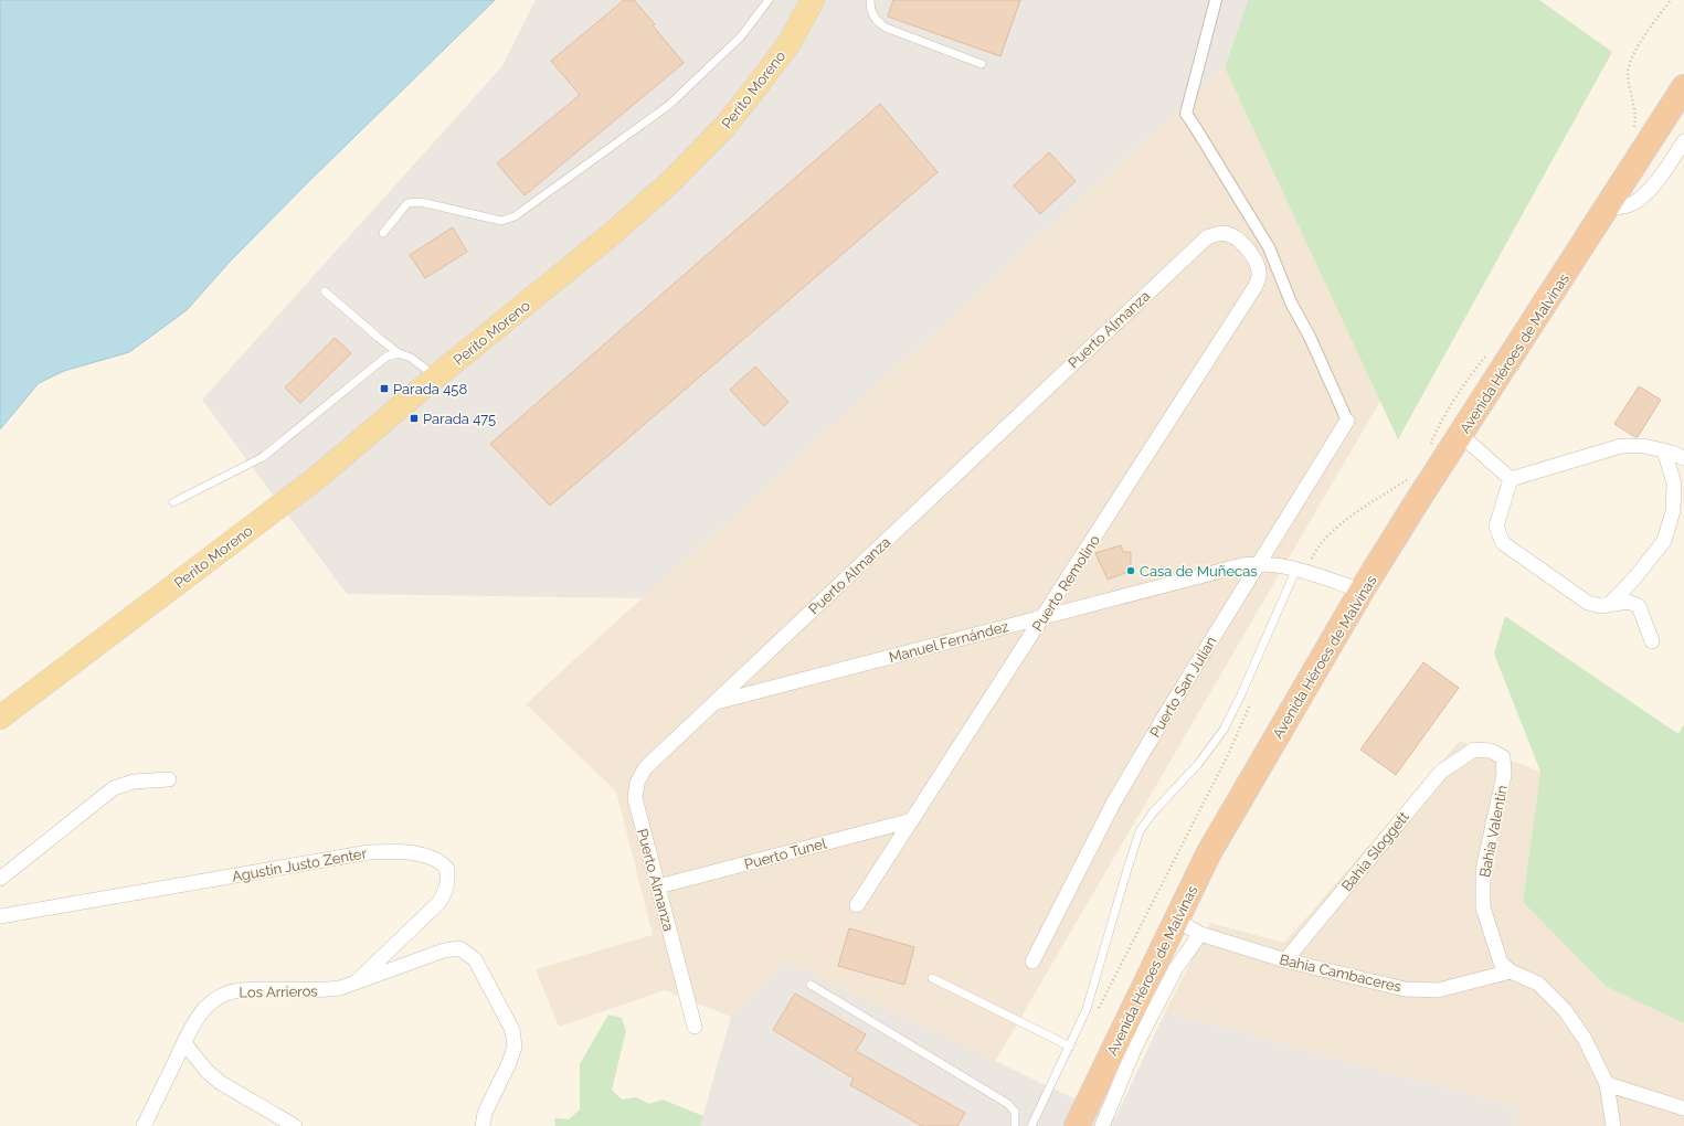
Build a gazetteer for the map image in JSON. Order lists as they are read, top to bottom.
{
  "streets": {
    "highway": ["Avenida Héroes de Malvinas"],
    "main road": ["Perito Moreno"],
    "street": [
      "Puerto Almanza",
      "Puerto Remolino",
      "Manuel Fernández",
      "Puerto San Julian",
      "Bahia Valentin",
      "Bahia Sloggett",
      "Puerto Tunel",
      "Agustin Justo Zenter",
      "Bahia Cambaceres",
      "Los Arrieros"
    ]
  },
  "crossings": [
    ["Puerto Almanza", "Puerto Remolino"],
    ["Puerto Almanza", "Manuel Fernández"],
    ["Puerto Almanza", "Puerto Tunel"],
    ["Avenida Héroes de Malvinas", "Manuel Fernández"],
    ["Avenida Héroes de Malvinas", "Bahia Cambaceres"],
    ["Puerto Remolino", "Manuel Fernández"],
    ["Puerto Remolino", "Puerto Tunel"],
    ["Manuel Fernández", "Puerto San Julian"],
    ["Bahia Valentin", "Bahia Sloggett"],
    ["Bahia Valentin", "Bahia Cambaceres"],
    ["Bahia Sloggett", "Bahia Cambaceres"],
    ["Agustin Justo Zenter", "Los Arrieros"]
  ],
  "places": {
    "transit": ["Parada 458", "Parada 475"],
    "other": ["Casa de Muñecas"]
  }
}
